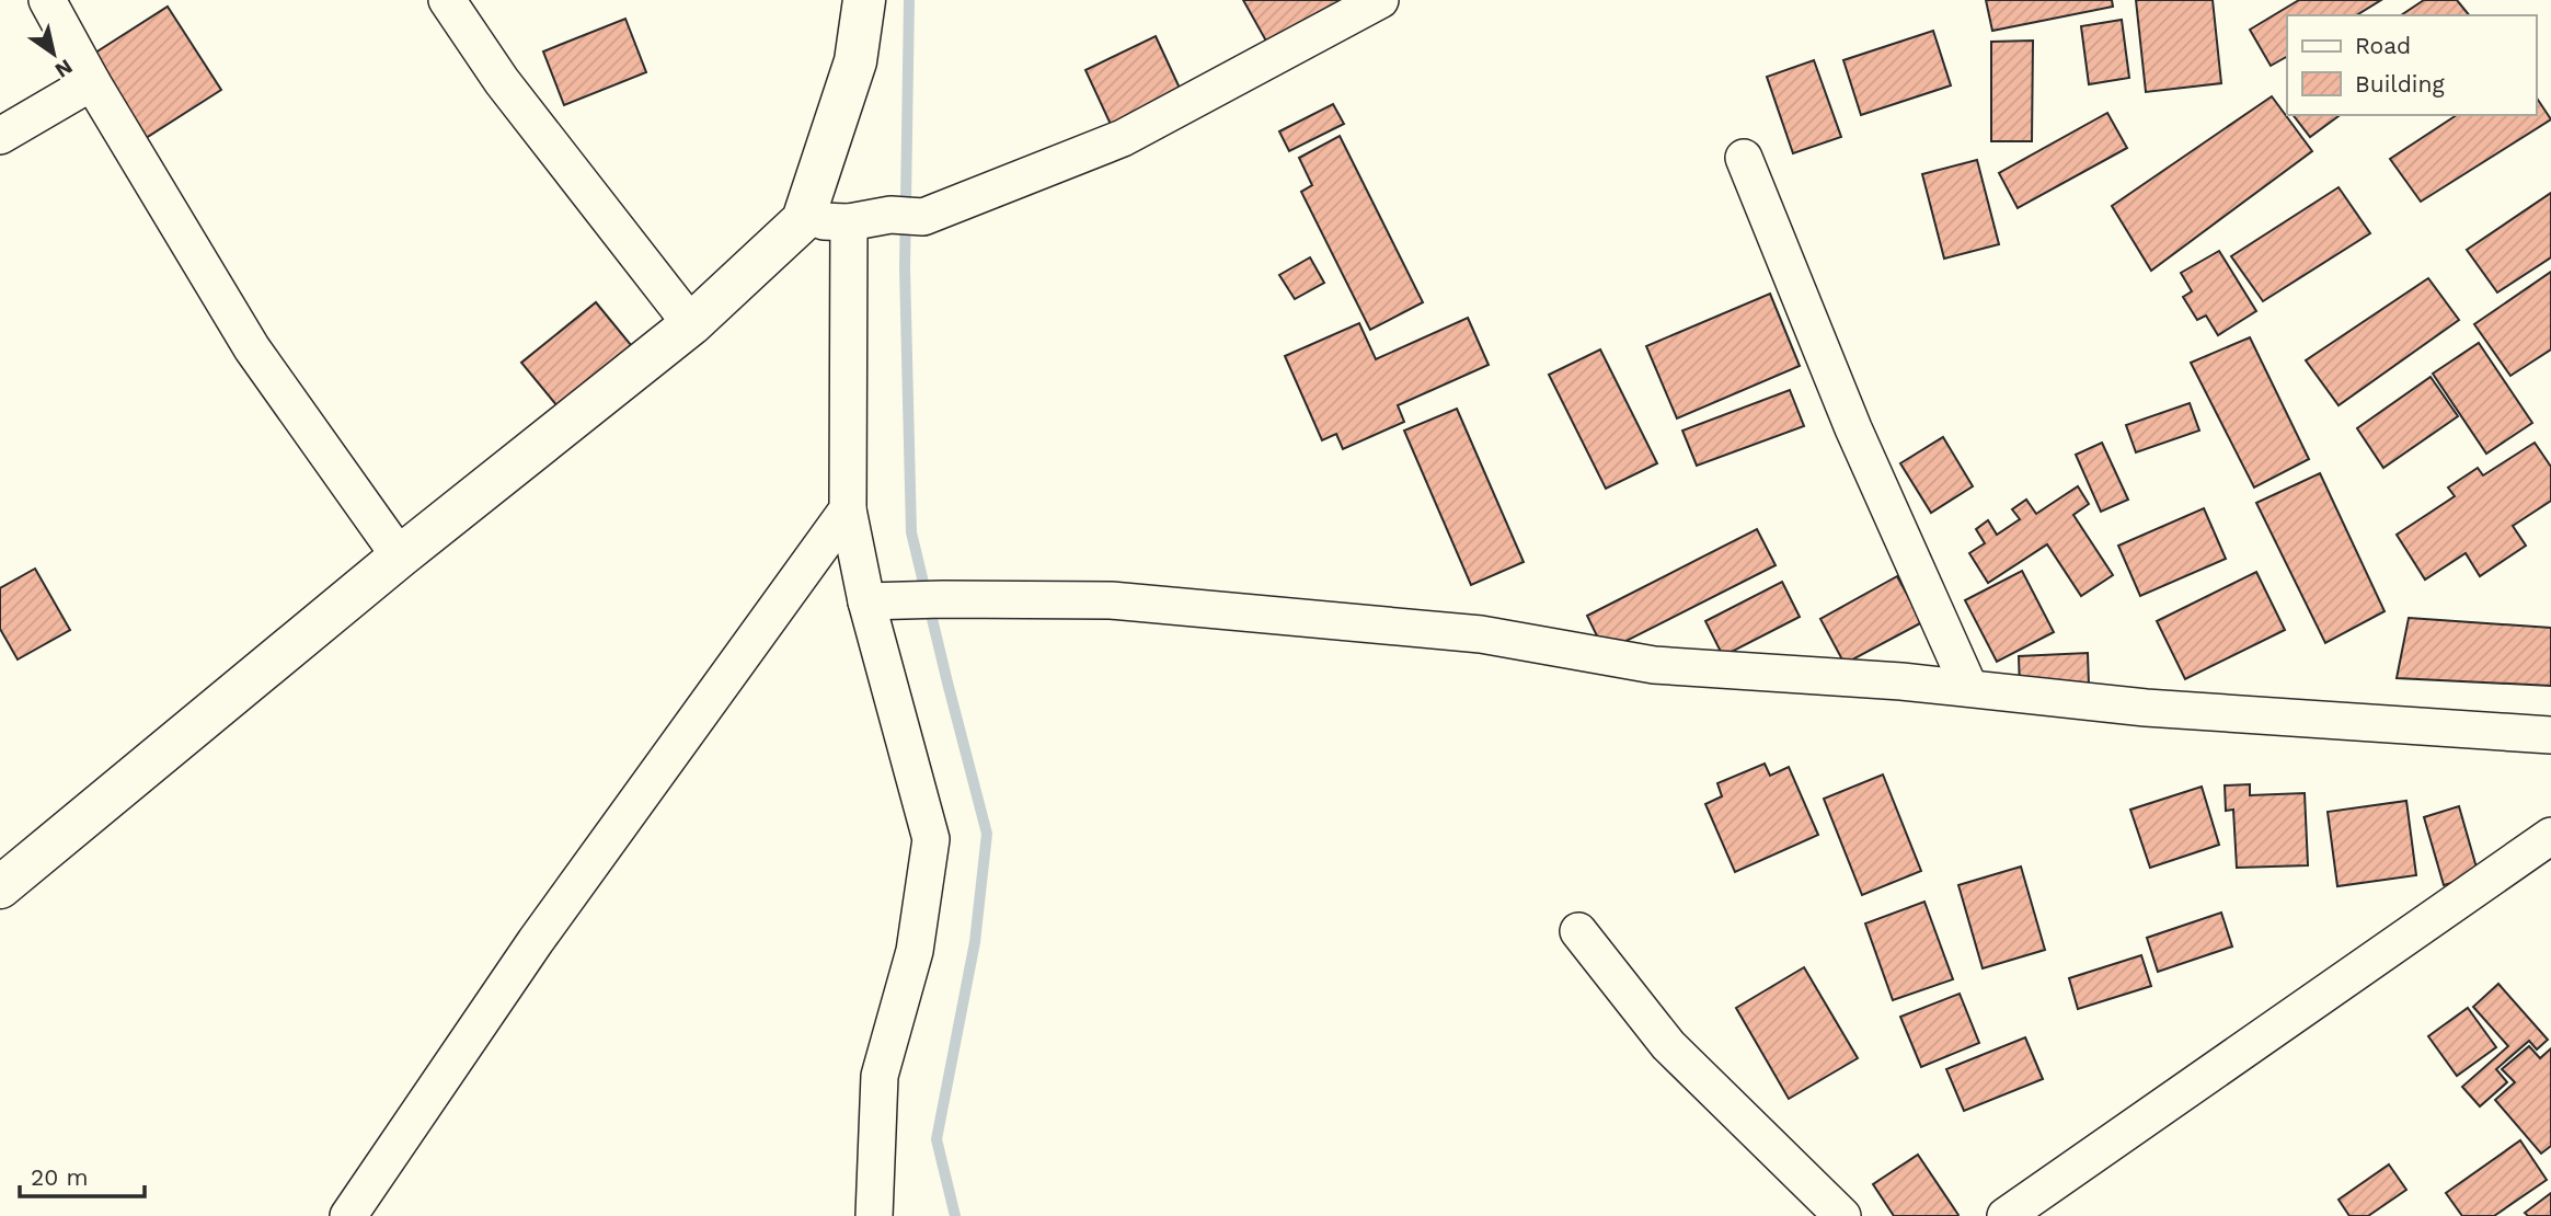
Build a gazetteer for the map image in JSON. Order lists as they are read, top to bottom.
{
  "legend": ["Road", "Building"],
  "scale_bar": "20 m",
  "north": "bottom right"
}
